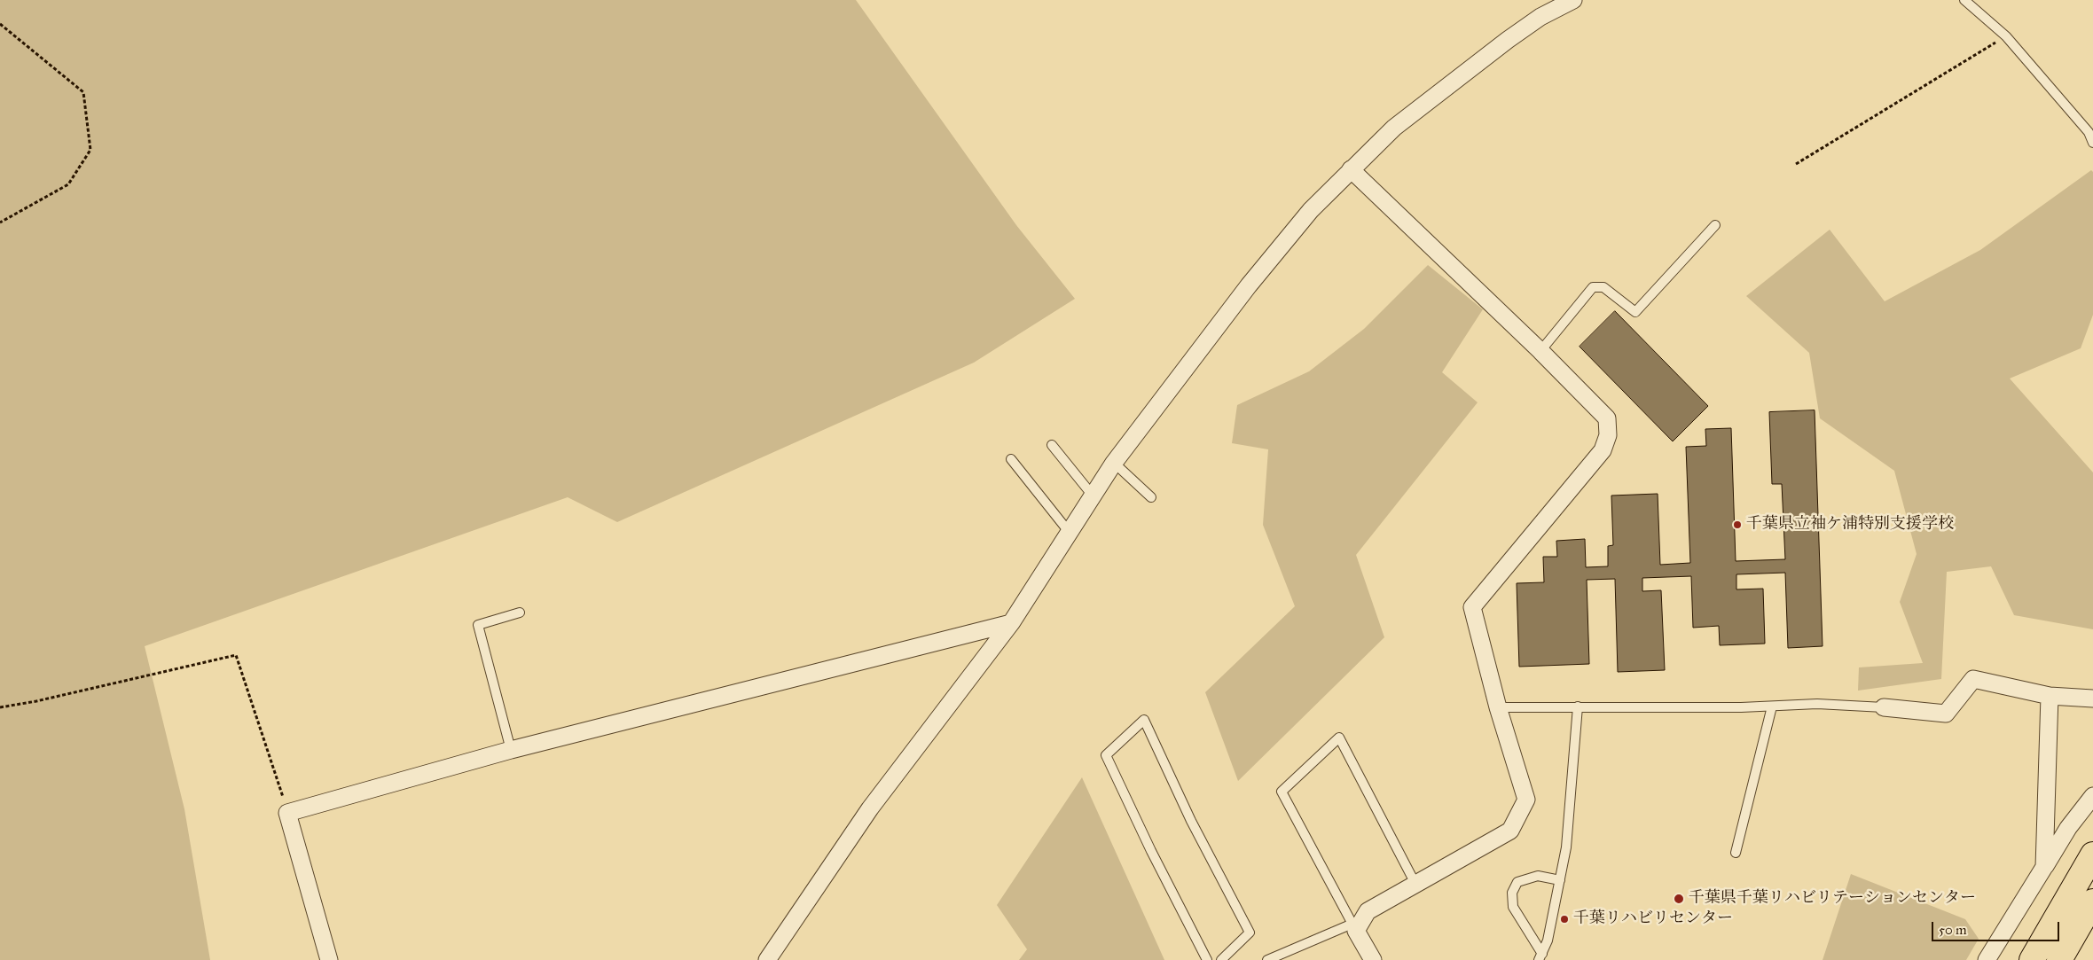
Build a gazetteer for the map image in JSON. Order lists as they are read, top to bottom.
{
  "places": ["千葉県立袖ケ浦特別支援学校", "千葉県千葉リハビリテーションセンター", "千葉リハビリセンター"],
  "scale_bar": "50 m"
}
